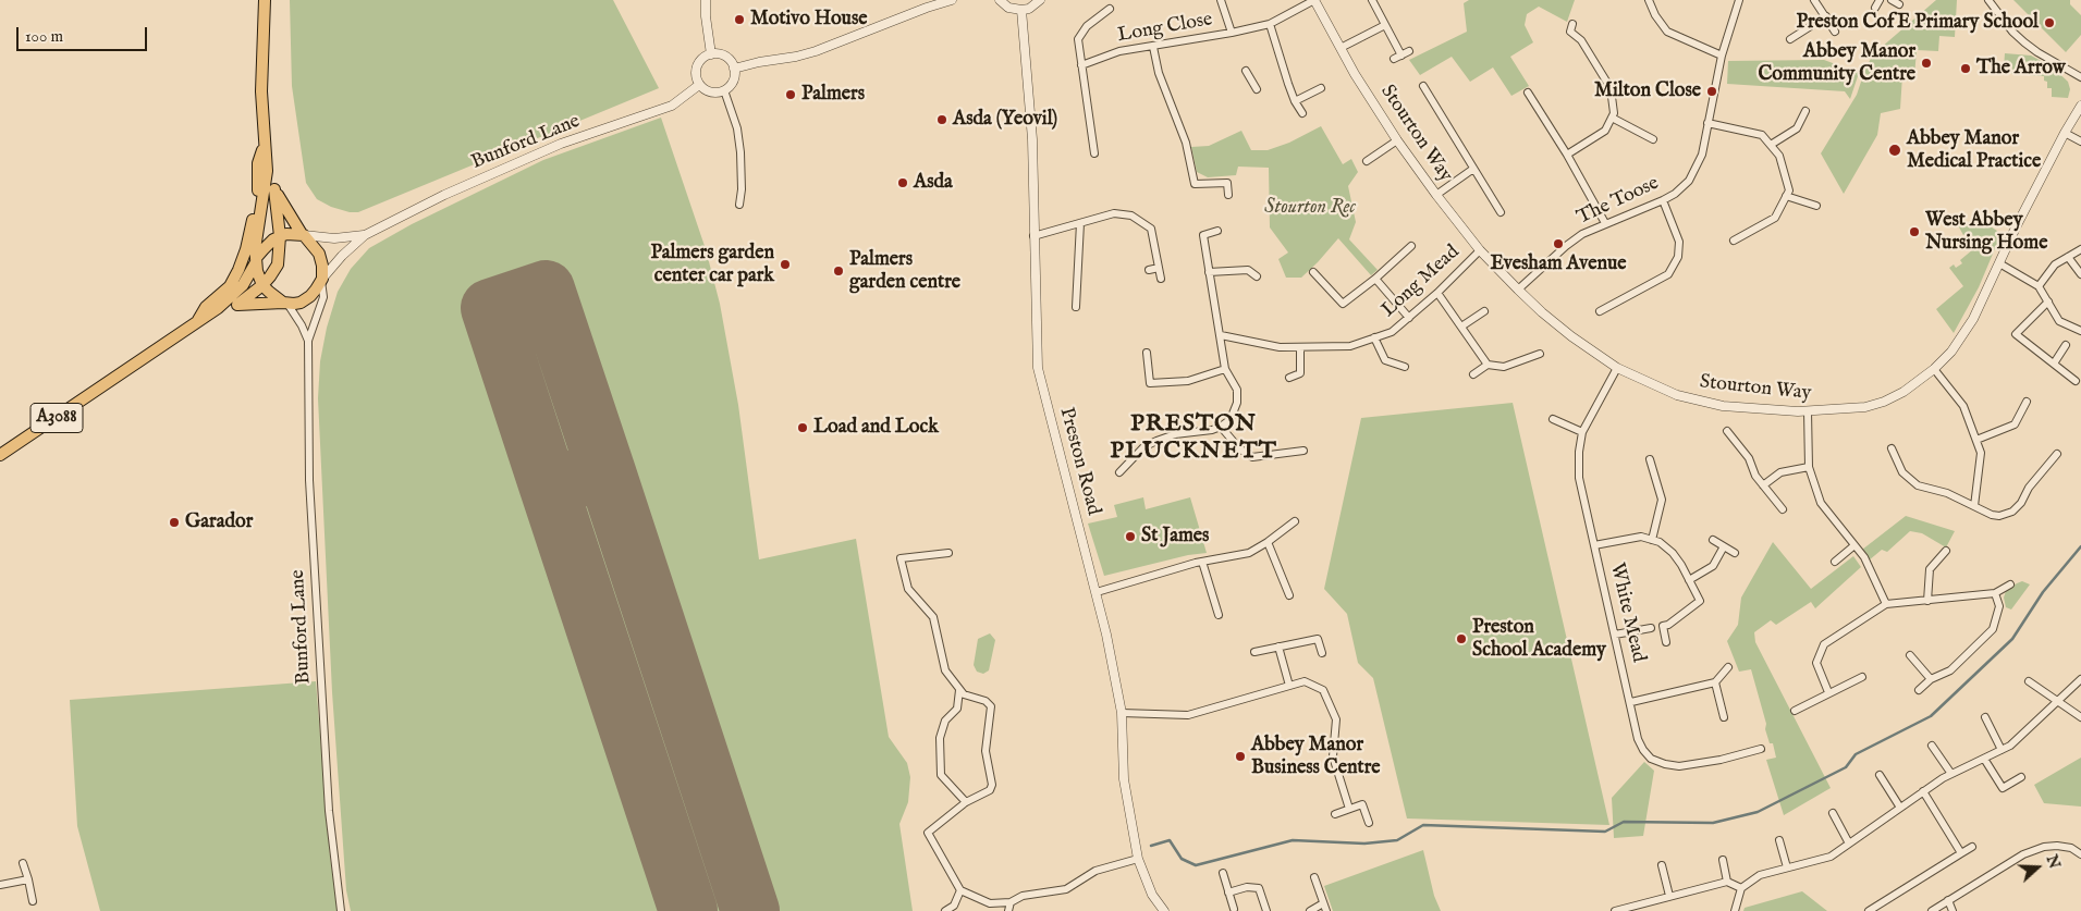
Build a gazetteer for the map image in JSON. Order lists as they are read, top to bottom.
{
  "streets": {
    "highway": ["A3088"],
    "street": [
      "Long Close",
      "Stourton Way",
      "Bunford Lane",
      "The Toose",
      "Long Mead",
      "Preston Road",
      "White Mead"
    ]
  },
  "crossings": [
    ["Long Close", "Stourton Way"],
    ["Stourton Way", "The Toose"],
    ["Stourton Way", "Long Mead"],
    ["Stourton Way", "White Mead"],
    ["Bunford Lane", "A3088"]
  ],
  "districts": ["PRESTON PLUCKNETT"],
  "parks": ["Stourton Rec"],
  "places": [
    "Motivo House",
    "Preston CofE Primary School",
    "Abbey Manor Community Centre",
    "The Arrow",
    "Milton Close",
    "Palmers",
    "Asda (Yeovil)",
    "Abbey Manor Medical Practice",
    "Asda",
    "West Abbey Nursing Home",
    "Evesham Avenue",
    "Palmers garden center car park",
    "Palmers garden centre",
    "Load and Lock",
    "Garador",
    "St James",
    "Preston School Academy",
    "Abbey Manor Business Centre"
  ],
  "scale_bar": "100 m",
  "north": "right"
}
